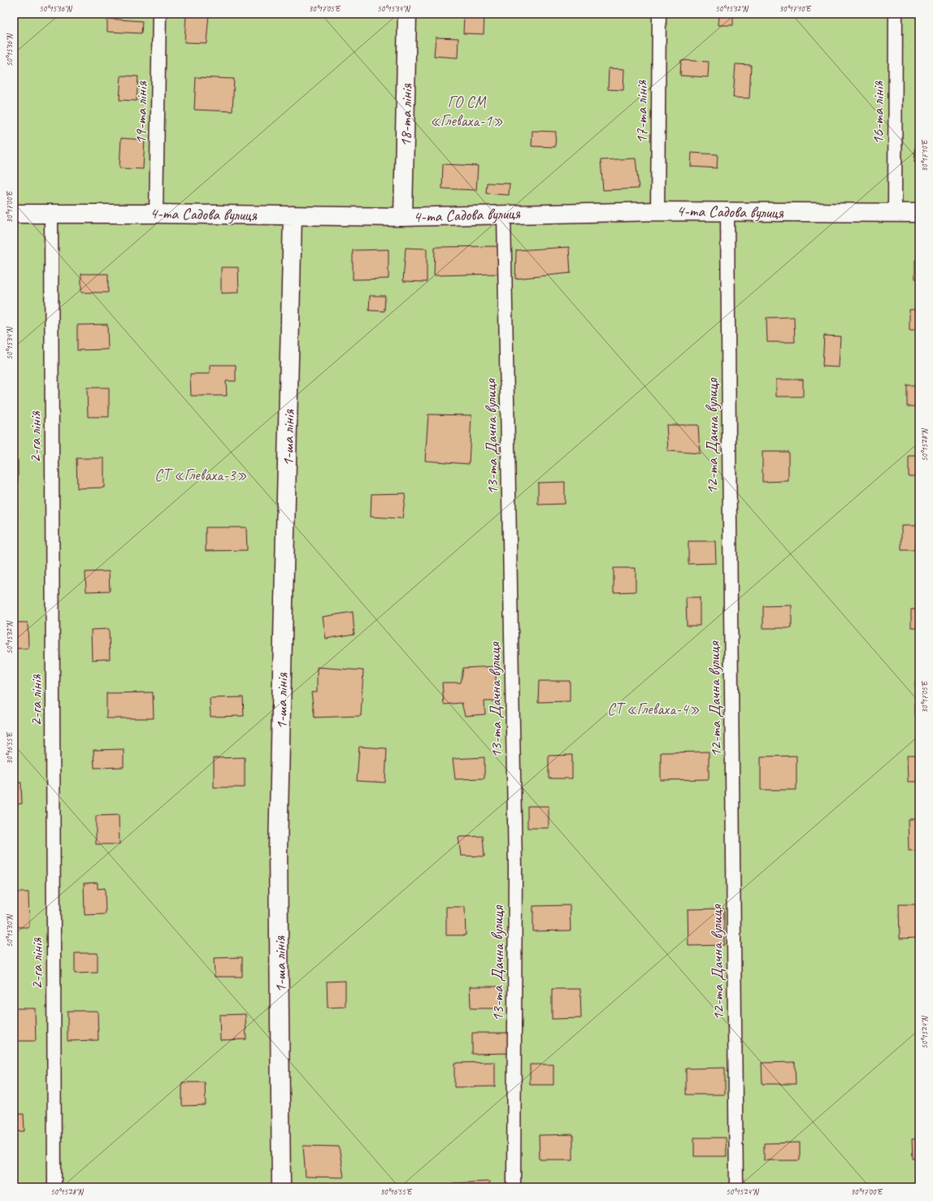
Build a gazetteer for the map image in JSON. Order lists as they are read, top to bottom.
{
  "streets": {
    "street": ["18-та лінія", "4-та Садова вулиця", "1-ша лінія"],
    "lane": [
      "17-та лінія",
      "19-та лінія",
      "16-та лінія",
      "12-та Дачна вулиця",
      "2-га лінія",
      "13-та Дачна вулиця"
    ]
  },
  "crossings": [
    ["17-та лінія", "4-та Садова вулиця"],
    ["19-та лінія", "4-та Садова вулиця"],
    ["16-та лінія", "4-та Садова вулиця"],
    ["18-та лінія", "4-та Садова вулиця"],
    ["4-та Садова вулиця", "12-та Дачна вулиця"],
    ["4-та Садова вулиця", "2-га лінія"],
    ["4-та Садова вулиця", "13-та Дачна вулиця"],
    ["4-та Садова вулиця", "1-ша лінія"]
  ],
  "parks": ["ГО СМ «Глеваха-1»", "СТ «Глеваха-3»", "СТ «Глеваха-4»"],
  "coordinates": [
    "50°15'36\"N",
    "30°17'05\"E",
    "50°15'34\"N",
    "50°15'32\"N",
    "30°17'10\"E",
    "30°17'00\"E",
    "50°15'28\"N",
    "30°16'55\"E",
    "50°15'30\"N",
    "50°15'24\"N"
  ]
}
